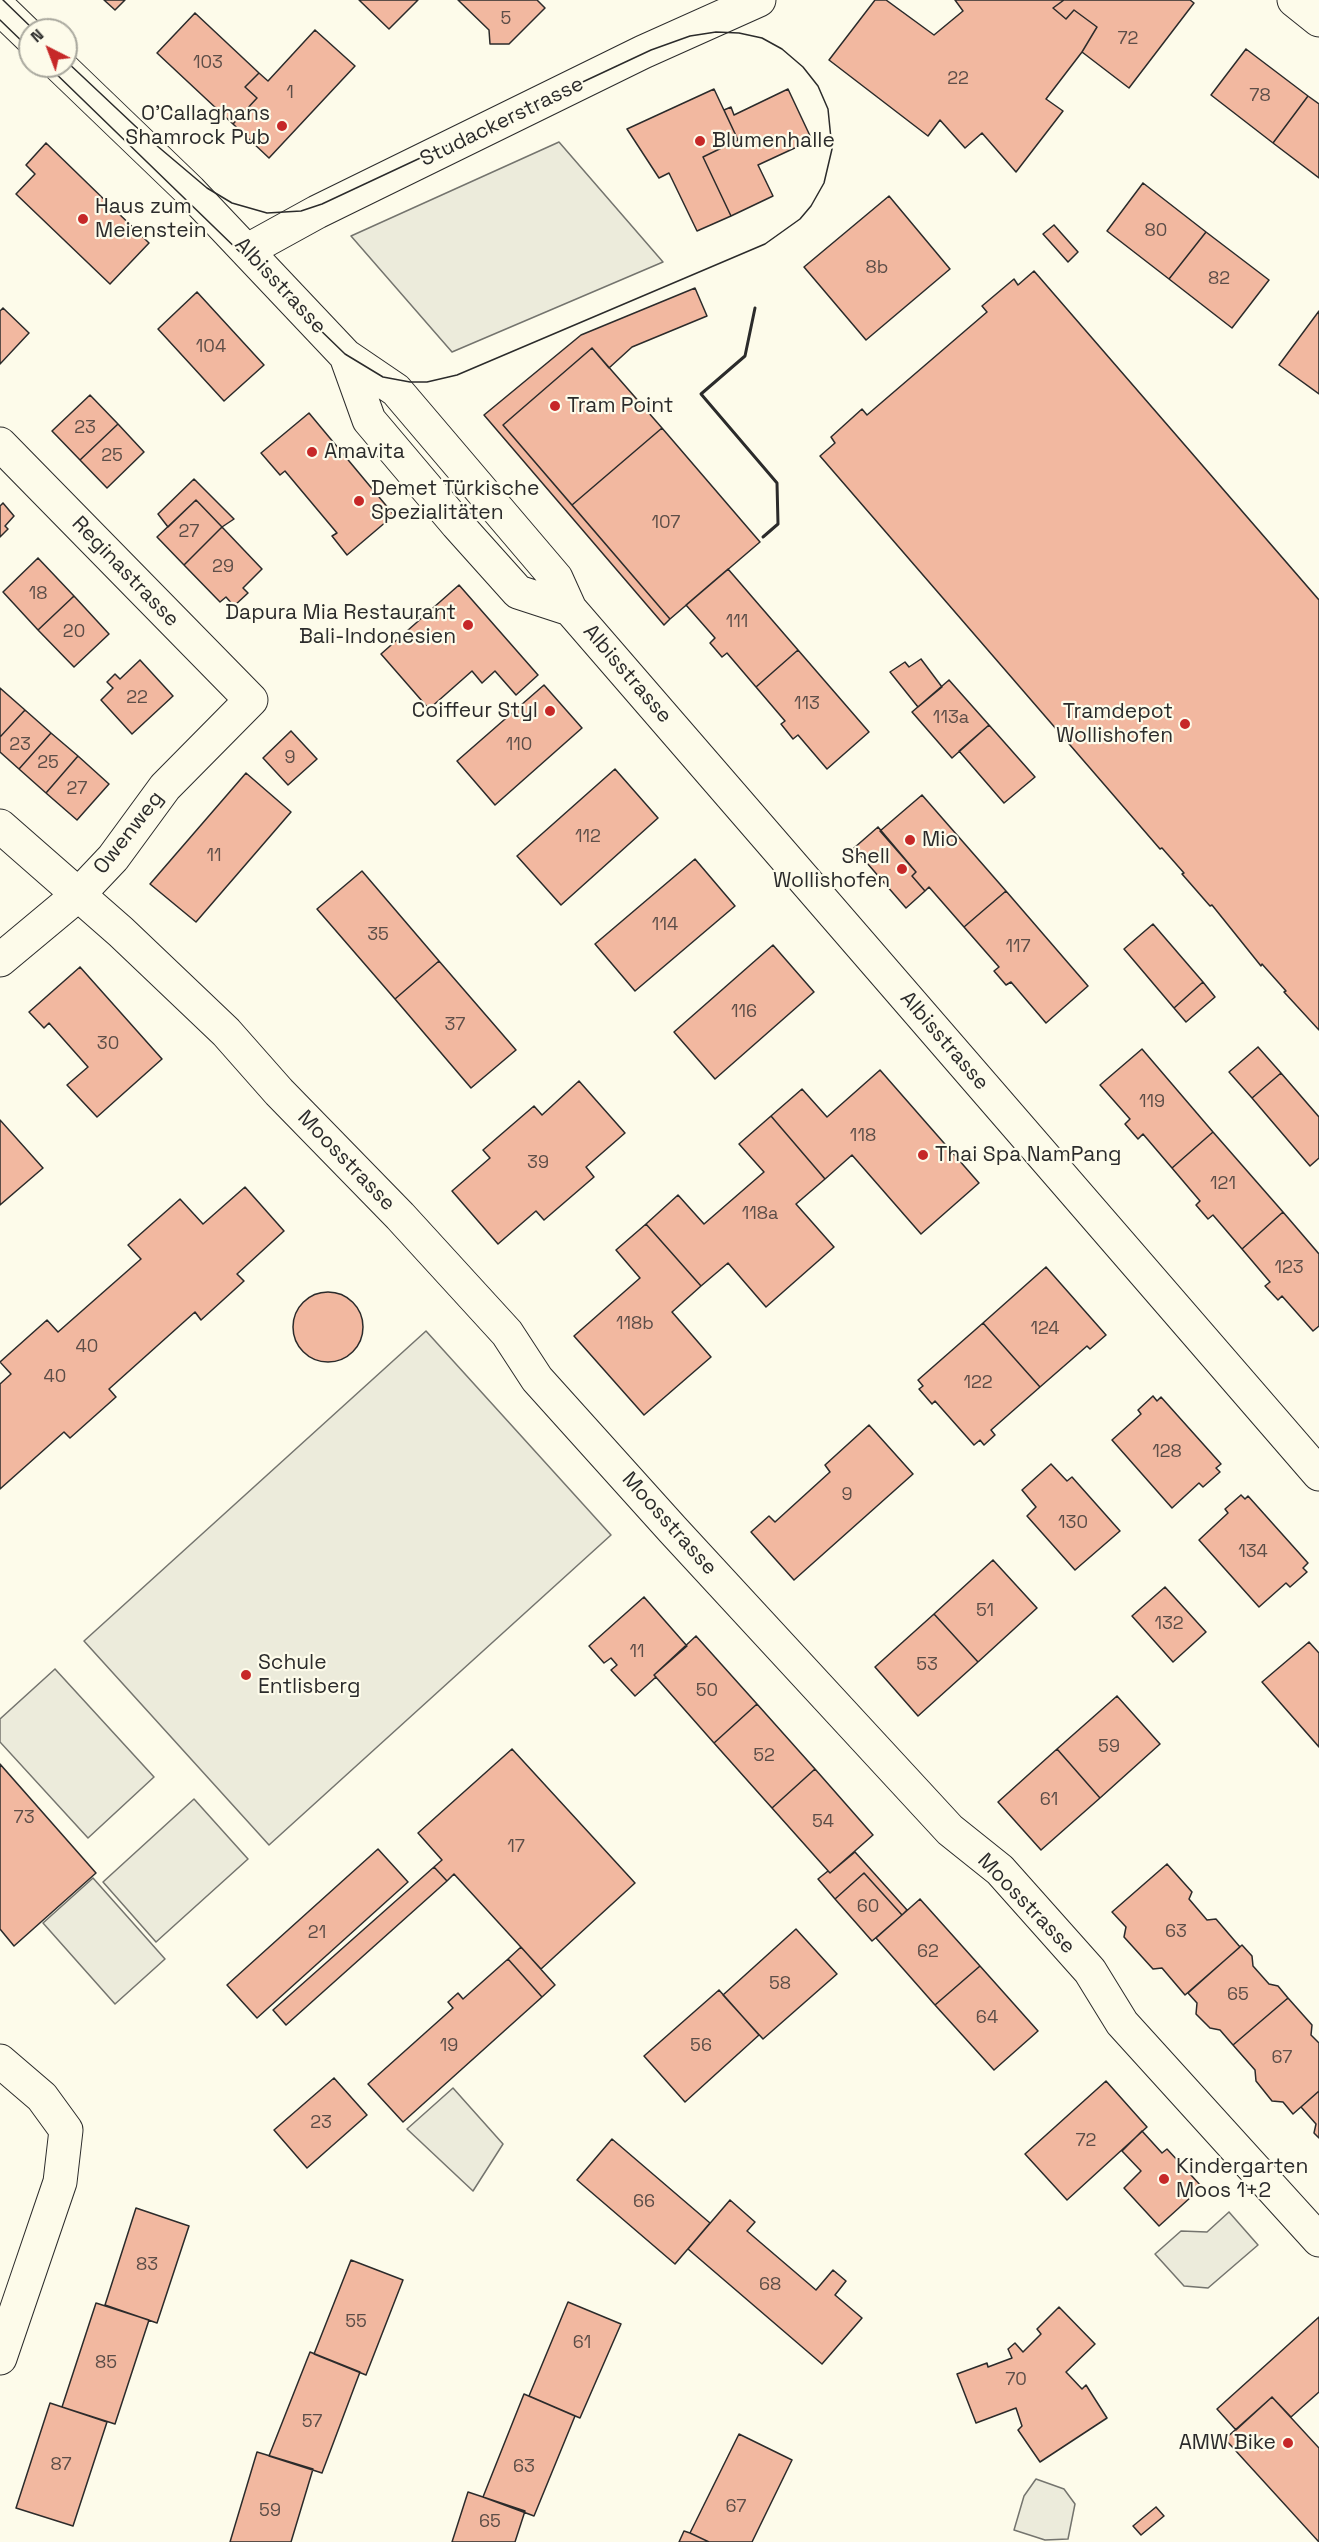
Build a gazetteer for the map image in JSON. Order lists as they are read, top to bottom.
{
  "streets": {
    "street": [
      "Studackerstrasse",
      "Albisstrasse",
      "Reginastrasse",
      "Owenweg",
      "Moosstrasse"
    ]
  },
  "crossings": [
    ["Studackerstrasse", "Albisstrasse"],
    ["Reginastrasse", "Owenweg"],
    ["Owenweg", "Moosstrasse"]
  ],
  "places": [
    "O'Callaghans Shamrock Pub",
    "Blumenhalle",
    "Haus zum Meienstein",
    "Tram Point",
    "Amavita",
    "Demet Türkische Spezialitäten",
    "Dapura Mia Restaurant Bali-Indonesien",
    "Coiffeur Styl",
    "Tramdepot Wollishofen",
    "Mio",
    "Shell Wollishofen",
    "Thai Spa NamPang",
    "Schule Entlisberg",
    "Kindergarten Moos 1+2",
    "AMW Bike"
  ],
  "house_numbers": [
    "5",
    "72",
    "103",
    "22",
    "1",
    "78",
    "80",
    "8b",
    "82",
    "104",
    "23",
    "25",
    "107",
    "27",
    "29",
    "18",
    "111",
    "20",
    "22",
    "113",
    "113a",
    "23",
    "110",
    "9",
    "25",
    "27",
    "112",
    "11",
    "114",
    "35",
    "117",
    "116",
    "37",
    "30",
    "119",
    "118",
    "39",
    "121",
    "118a",
    "123",
    "118b",
    "124",
    "40",
    "40",
    "122",
    "128",
    "9",
    "130",
    "134",
    "51",
    "132",
    "11",
    "53",
    "50",
    "59",
    "52",
    "61",
    "73",
    "54",
    "17",
    "60",
    "63",
    "21",
    "62",
    "58",
    "65",
    "64",
    "19",
    "56",
    "67",
    "23",
    "72",
    "66",
    "83",
    "68",
    "55",
    "61",
    "85",
    "70",
    "57",
    "87",
    "63",
    "67",
    "59",
    "65"
  ],
  "north": "top left"
}
